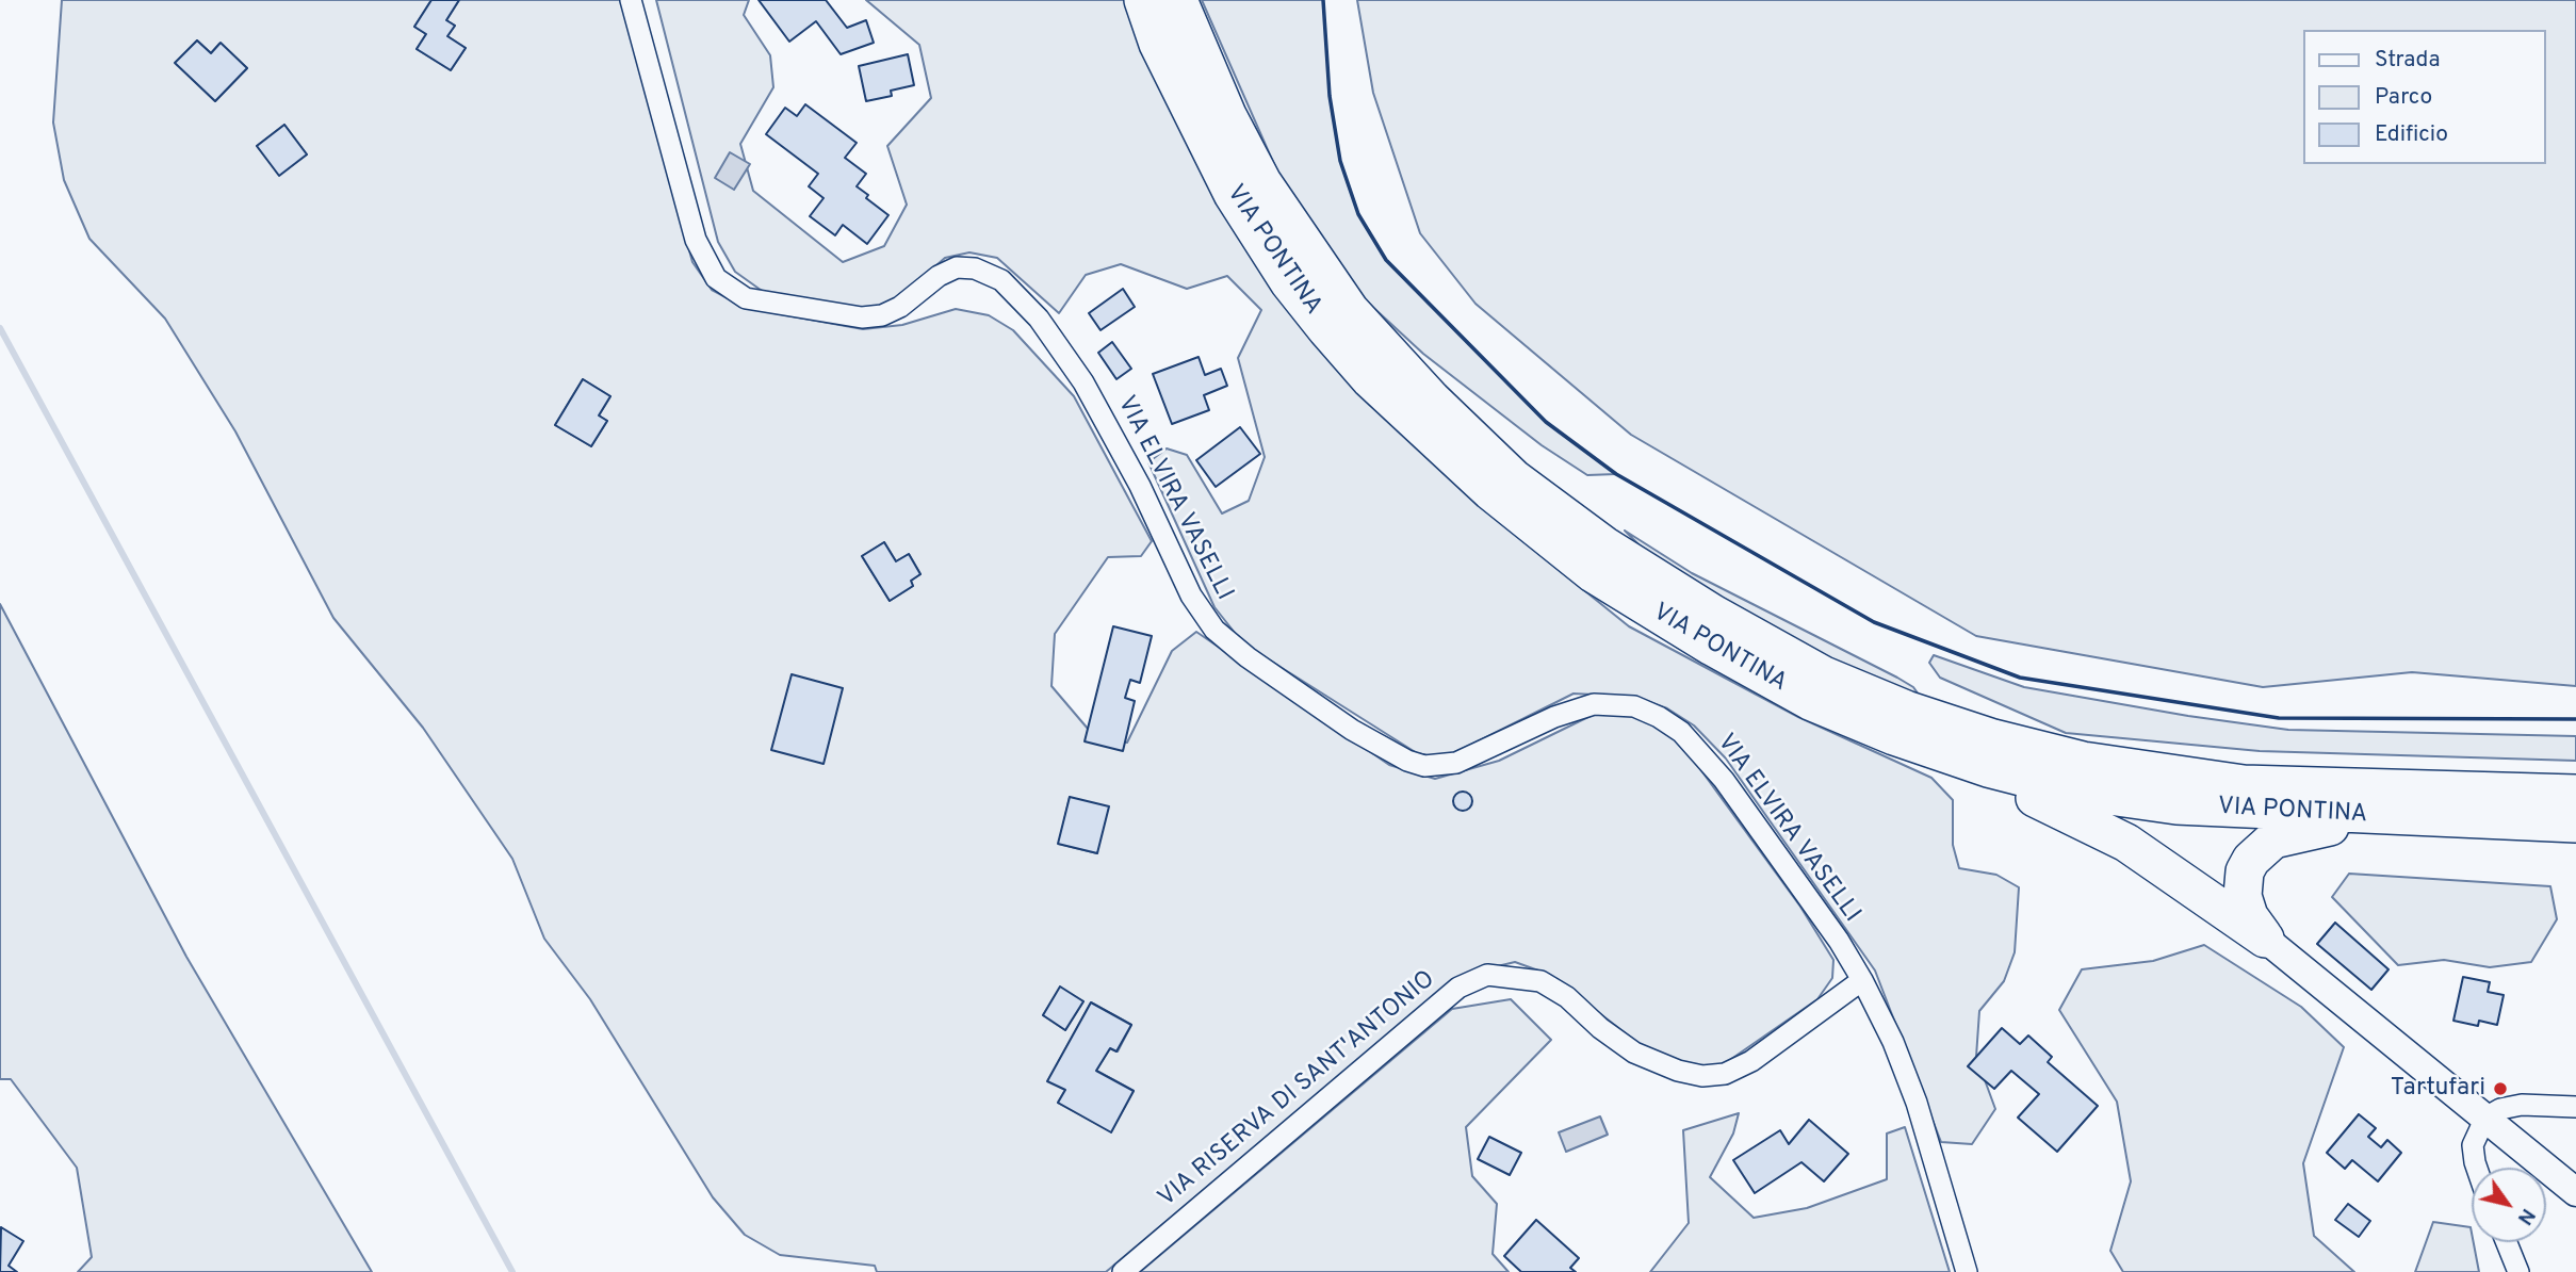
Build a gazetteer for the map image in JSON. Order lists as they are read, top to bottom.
{
  "streets": {
    "highway": ["VIA PONTINA"],
    "street": ["VIA ELVIRA VASELLI", "VIA RISERVA DI SANT'ANTONIO"]
  },
  "crossings": [
    ["VIA ELVIRA VASELLI", "VIA RISERVA DI SANT'ANTONIO"]
  ],
  "places": ["Tartufari"],
  "legend": ["Strada", "Parco", "Edificio"],
  "north": "bottom right"
}
